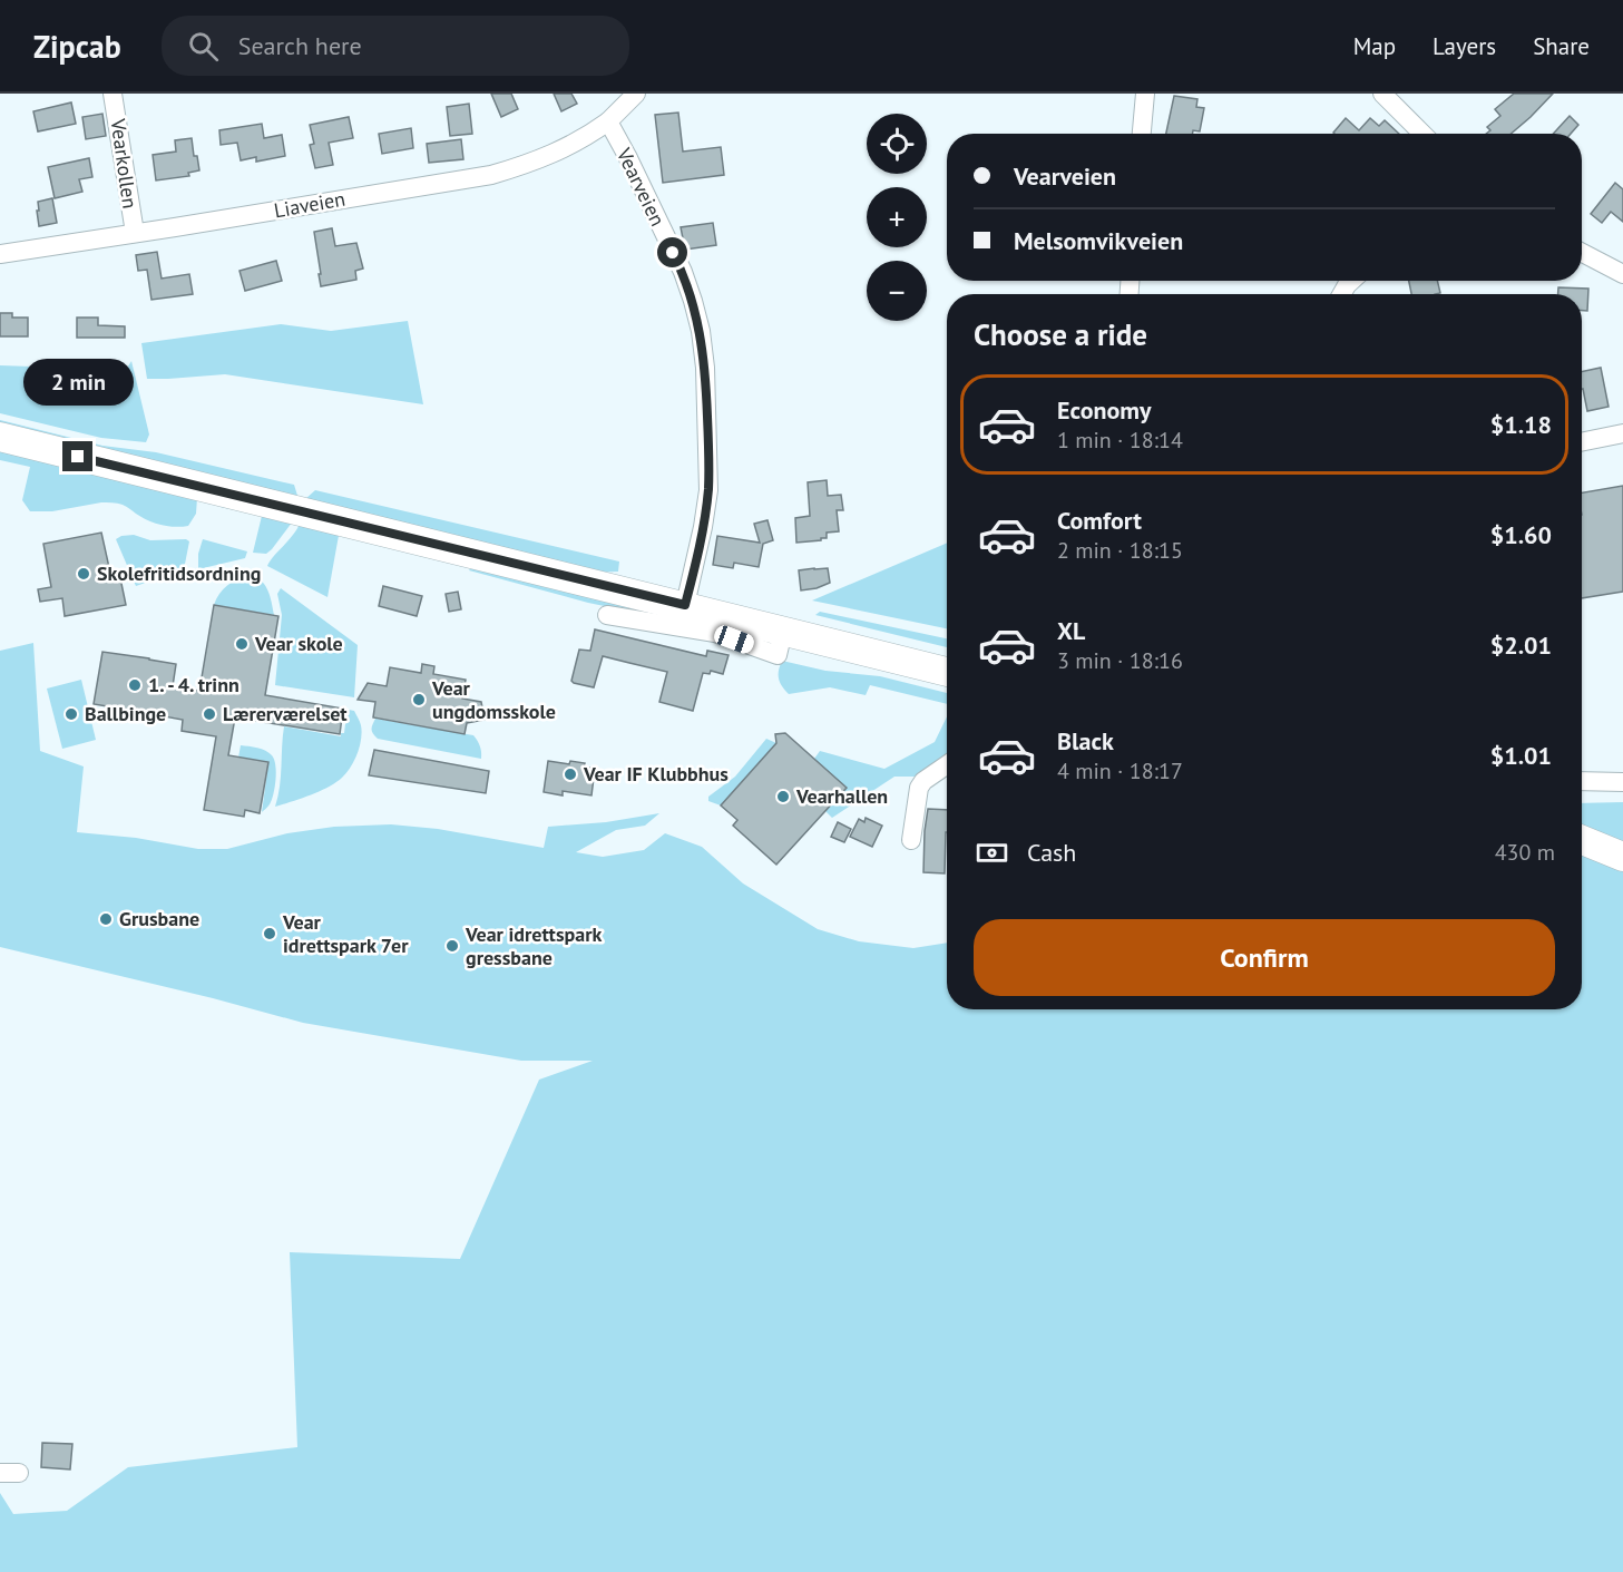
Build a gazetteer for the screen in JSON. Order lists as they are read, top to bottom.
{
  "streets": {
    "street": ["Vearkollen", "Vearveien", "Liaveien"]
  },
  "crossings": [
    ["Vearkollen", "Liaveien"],
    ["Vearveien", "Liaveien"]
  ],
  "places": [
    "Skolefritidsordning",
    "Vear skole",
    "1. - 4. trinn",
    "Vear ungdomsskole",
    "Ballbinge",
    "Lærerværelset",
    "Vear IF Klubbhus",
    "Vearhallen",
    "Grusbane",
    "Vear idrettspark 7er",
    "Vear idrettspark gressbane"
  ],
  "page": {
    "header": "Zipcab",
    "search": "Search here",
    "nav": ["Map", "Layers", "Share"],
    "map_buttons": ["+", "−"],
    "banner": ["Vearveien", "Melsomvikveien"],
    "heading": "Choose a ride",
    "bubble": "2 min",
    "list": [
      {
        "name": "Economy",
        "note": "1 min · 18:14",
        "value": "$1.18"
      },
      {
        "name": "Comfort",
        "note": "2 min · 18:15",
        "value": "$1.60"
      },
      {
        "name": "XL",
        "note": "3 min · 18:16",
        "value": "$2.01"
      },
      {
        "name": "Black",
        "note": "4 min · 18:17",
        "value": "$1.01"
      }
    ],
    "pay": ["Cash", "430 m"],
    "buttons": "Confirm"
  }
}
